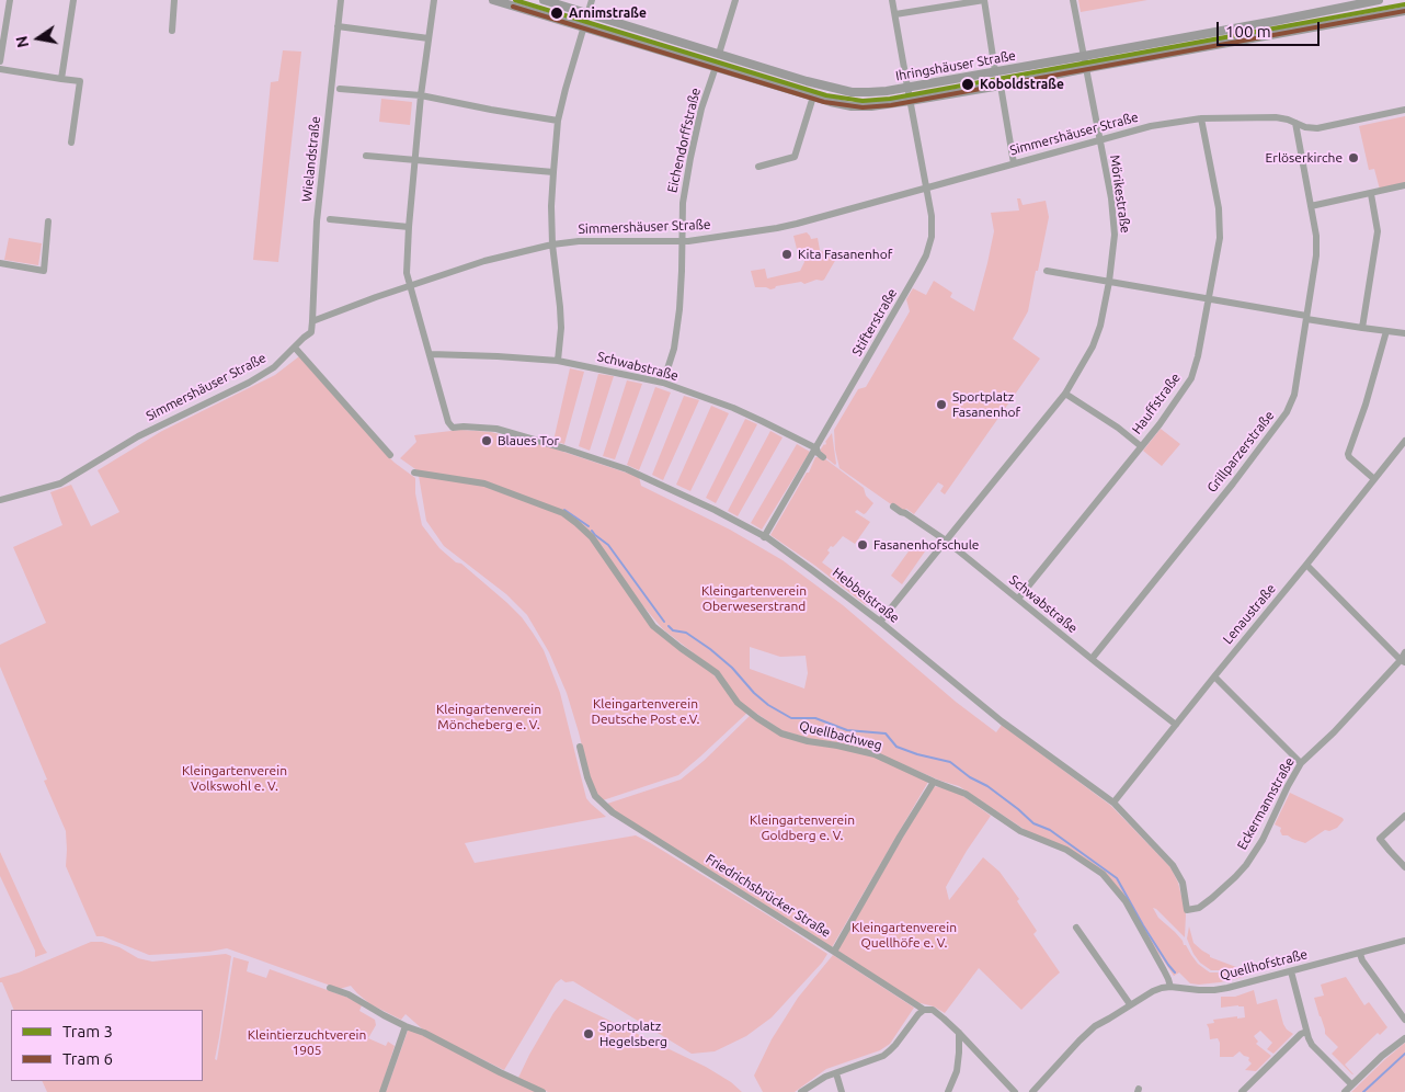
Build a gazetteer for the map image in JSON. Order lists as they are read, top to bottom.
{
  "streets": {
    "main road": ["Ihringshäuser Straße"],
    "street": [
      "Simmershäuser Straße",
      "Eichendorffstraße",
      "Wielandstraße",
      "Mörikestraße",
      "Stifterstraße",
      "Schwabstraße",
      "Hauffstraße",
      "Grillparzerstraße",
      "Hebbelstraße",
      "Lenaustraße",
      "Quellbachweg",
      "Eckermannstraße",
      "Friedrichsbrücker Straße",
      "Quellhofstraße"
    ]
  },
  "crossings": [
    ["Ihringshäuser Straße", "Eichendorffstraße"],
    ["Ihringshäuser Straße", "Mörikestraße"],
    ["Ihringshäuser Straße", "Stifterstraße"],
    ["Simmershäuser Straße", "Eichendorffstraße"],
    ["Simmershäuser Straße", "Wielandstraße"],
    ["Simmershäuser Straße", "Mörikestraße"],
    ["Simmershäuser Straße", "Stifterstraße"],
    ["Simmershäuser Straße", "Hauffstraße"],
    ["Simmershäuser Straße", "Grillparzerstraße"],
    ["Eichendorffstraße", "Schwabstraße"],
    ["Mörikestraße", "Schwabstraße"],
    ["Mörikestraße", "Hebbelstraße"],
    ["Stifterstraße", "Schwabstraße"],
    ["Stifterstraße", "Hebbelstraße"],
    ["Schwabstraße", "Hauffstraße"],
    ["Schwabstraße", "Grillparzerstraße"],
    ["Schwabstraße", "Hebbelstraße"],
    ["Schwabstraße", "Lenaustraße"],
    ["Hebbelstraße", "Lenaustraße"],
    ["Hebbelstraße", "Eckermannstraße"],
    ["Quellbachweg", "Quellhofstraße"]
  ],
  "parks": [
    "Kleingartenverein Oberweserstrand",
    "Kleingartenverein Deutsche Post e.V.",
    "Kleingartenverein Möncheberg e. V.",
    "Kleingartenverein Volkswohl e. V.",
    "Kleingartenverein Goldberg e. V.",
    "Kleingartenverein Quellhöfe e. V.",
    "Kleintierzuchtverein 1905"
  ],
  "places": [
    "Arnimstraße",
    "Koboldstraße",
    "Erlöserkirche",
    "Kita Fasanenhof",
    "Sportplatz Fasanenhof",
    "Blaues Tor",
    "Fasanenhofschule",
    "Sportplatz Hegelsberg"
  ],
  "lines": ["tram line 3", "tram line 6"],
  "legend": ["Tram 3", "Tram 6"],
  "scale_bar": "100 m",
  "north": "left"
}
